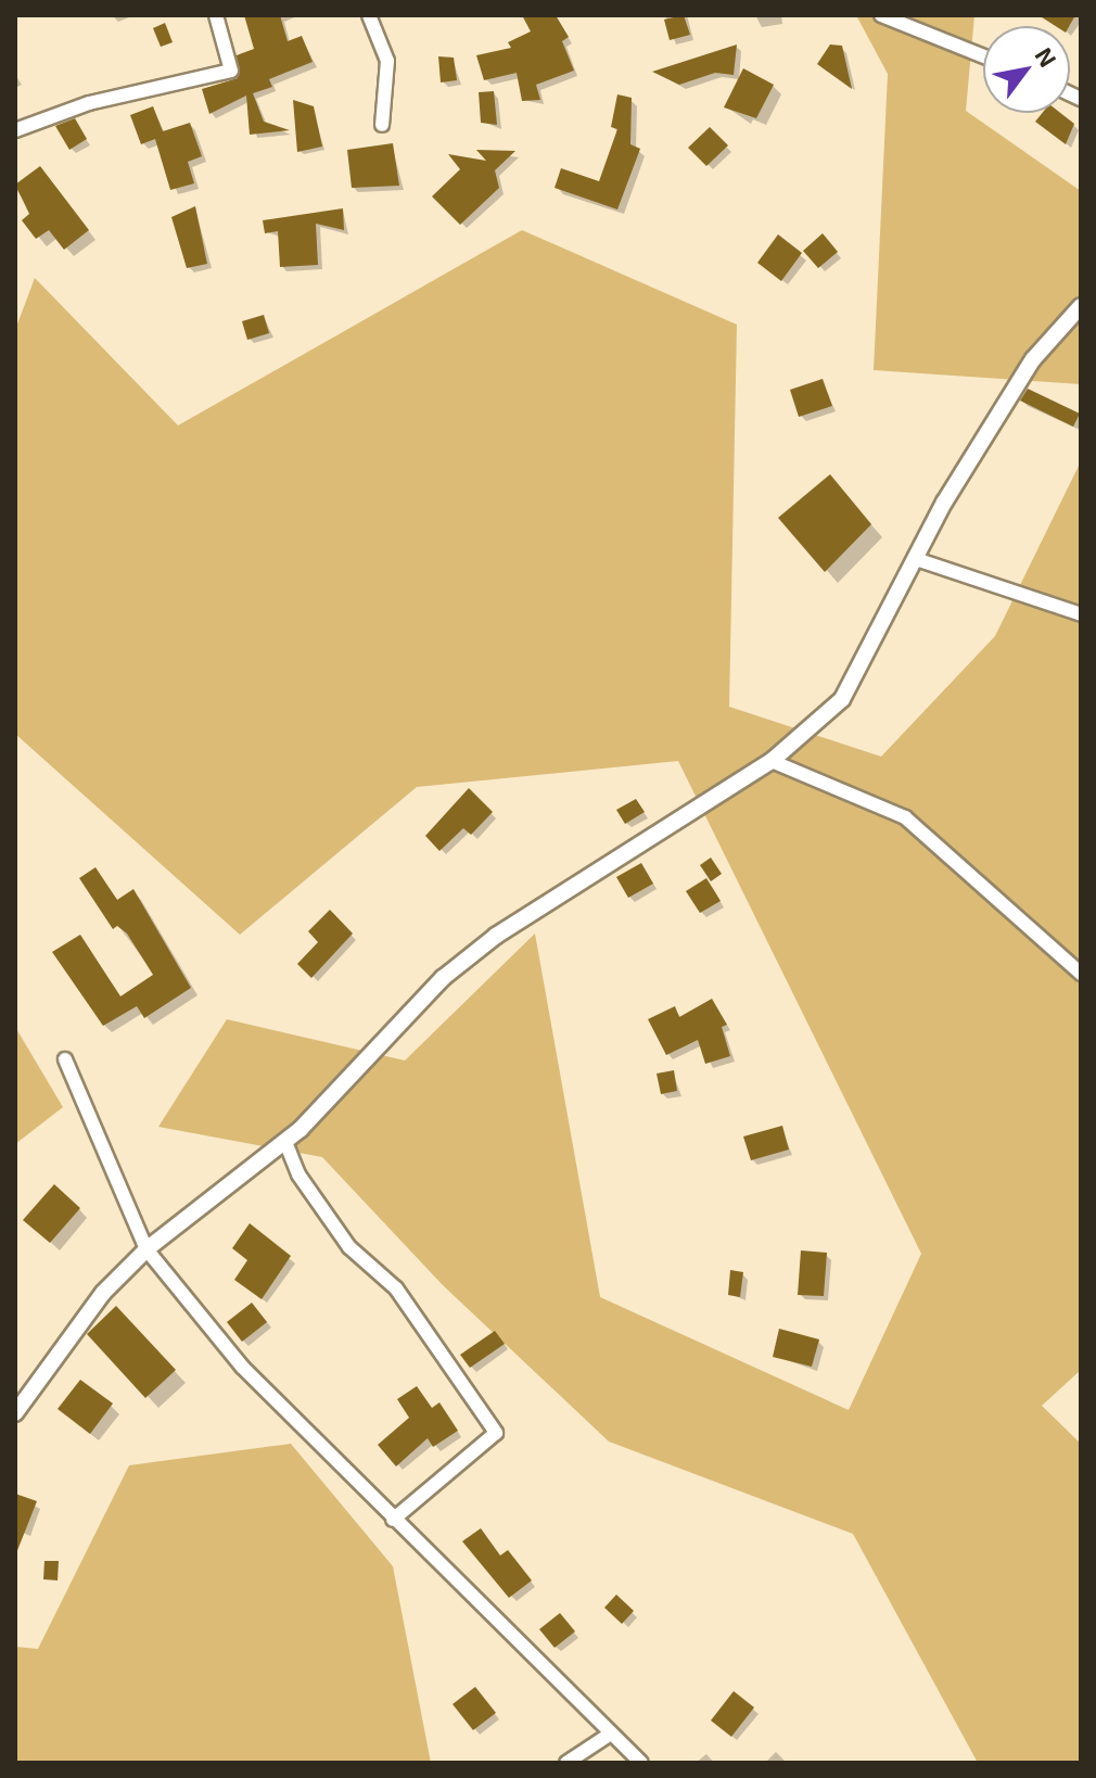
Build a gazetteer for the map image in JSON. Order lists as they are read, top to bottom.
{
  "north": "top right"
}
